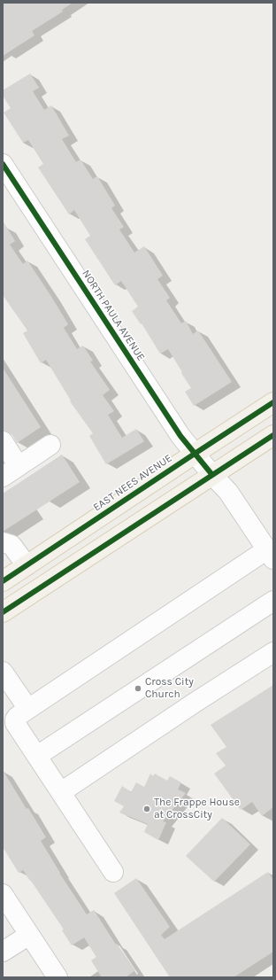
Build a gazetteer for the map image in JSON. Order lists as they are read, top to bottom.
{
  "streets": {
    "main road": ["EAST NEES AVENUE"],
    "street": ["NORTH PAULA AVENUE"]
  },
  "crossings": [
    ["NORTH PAULA AVENUE", "EAST NEES AVENUE"]
  ],
  "places": ["Cross City Church", "The Frappe House at CrossCity"]
}
